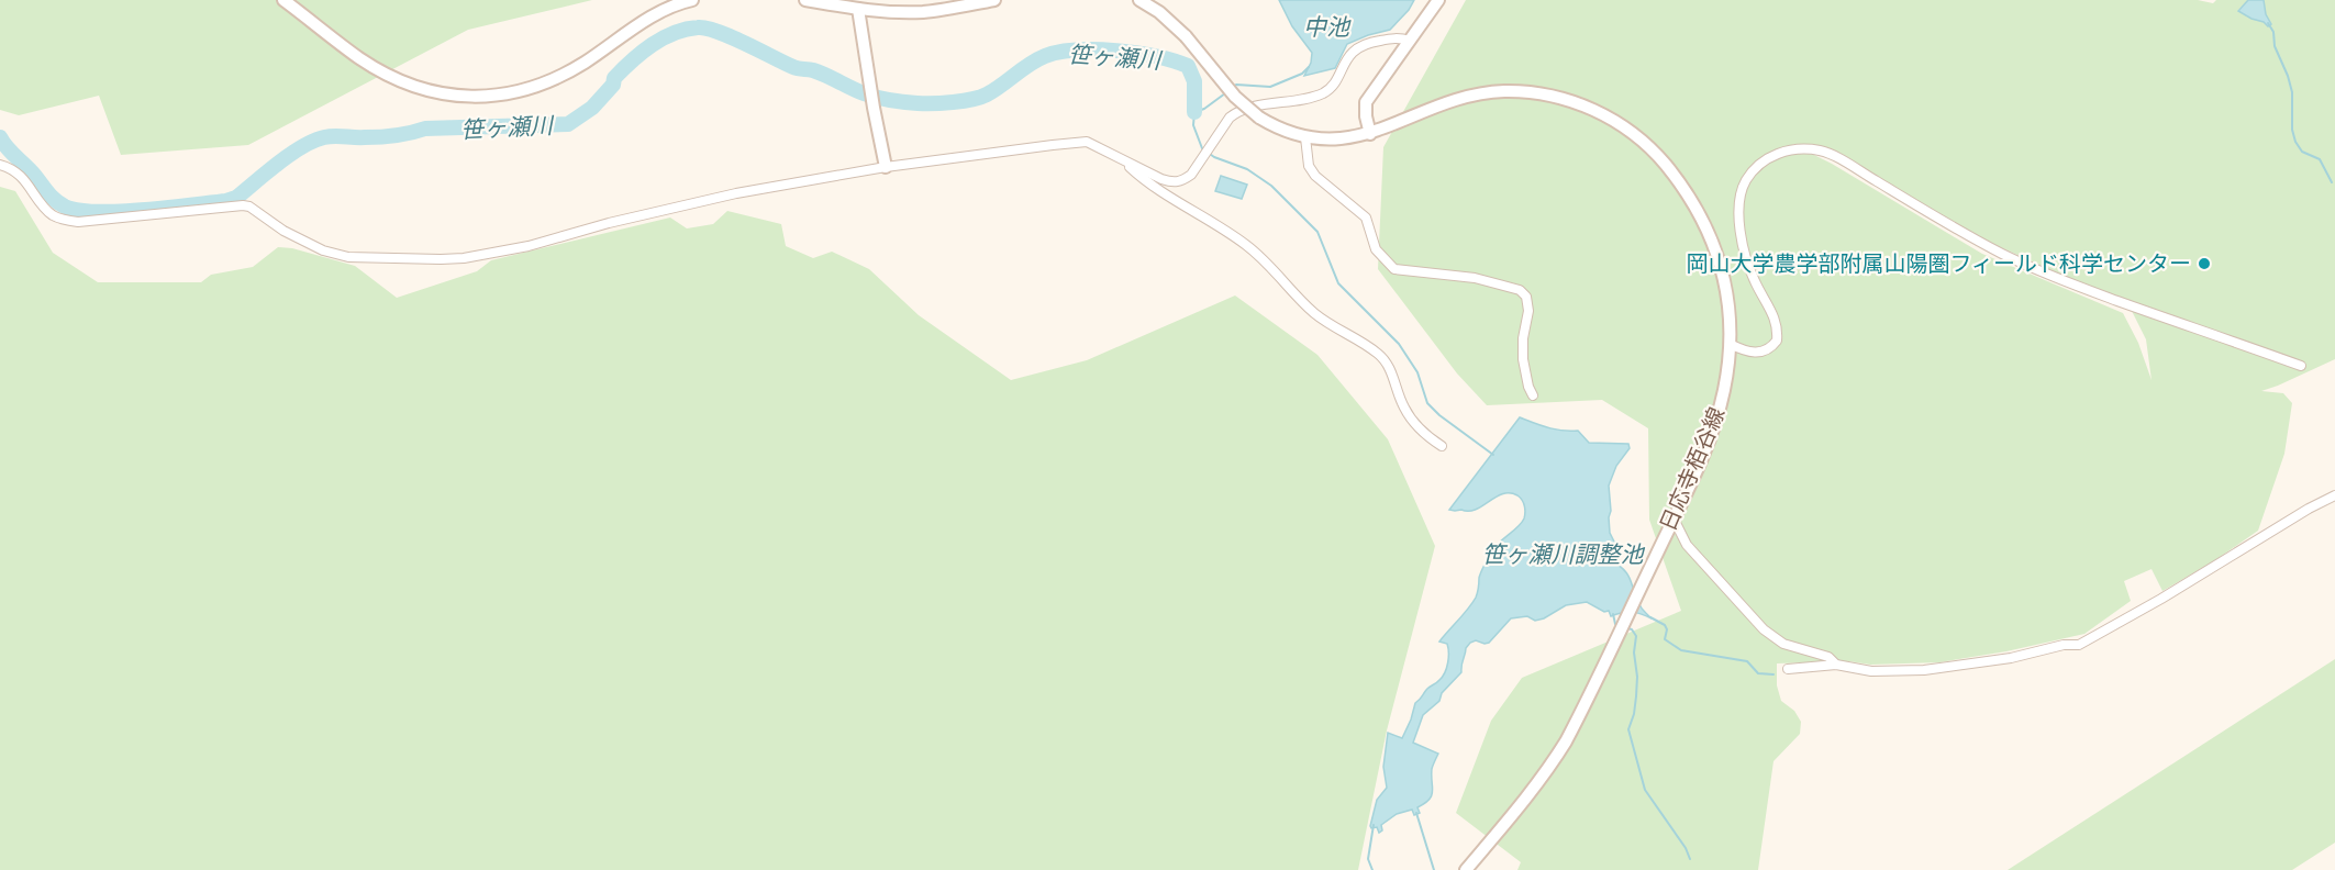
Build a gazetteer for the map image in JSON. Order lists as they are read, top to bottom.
{
  "streets": {
    "main road": ["日応寺栢谷線"]
  },
  "water": ["中池", "笹ヶ瀬川", "笹ヶ瀬川調整池"],
  "places": ["岡山大学農学部附属山陽圏フィールド科学センター"]
}
